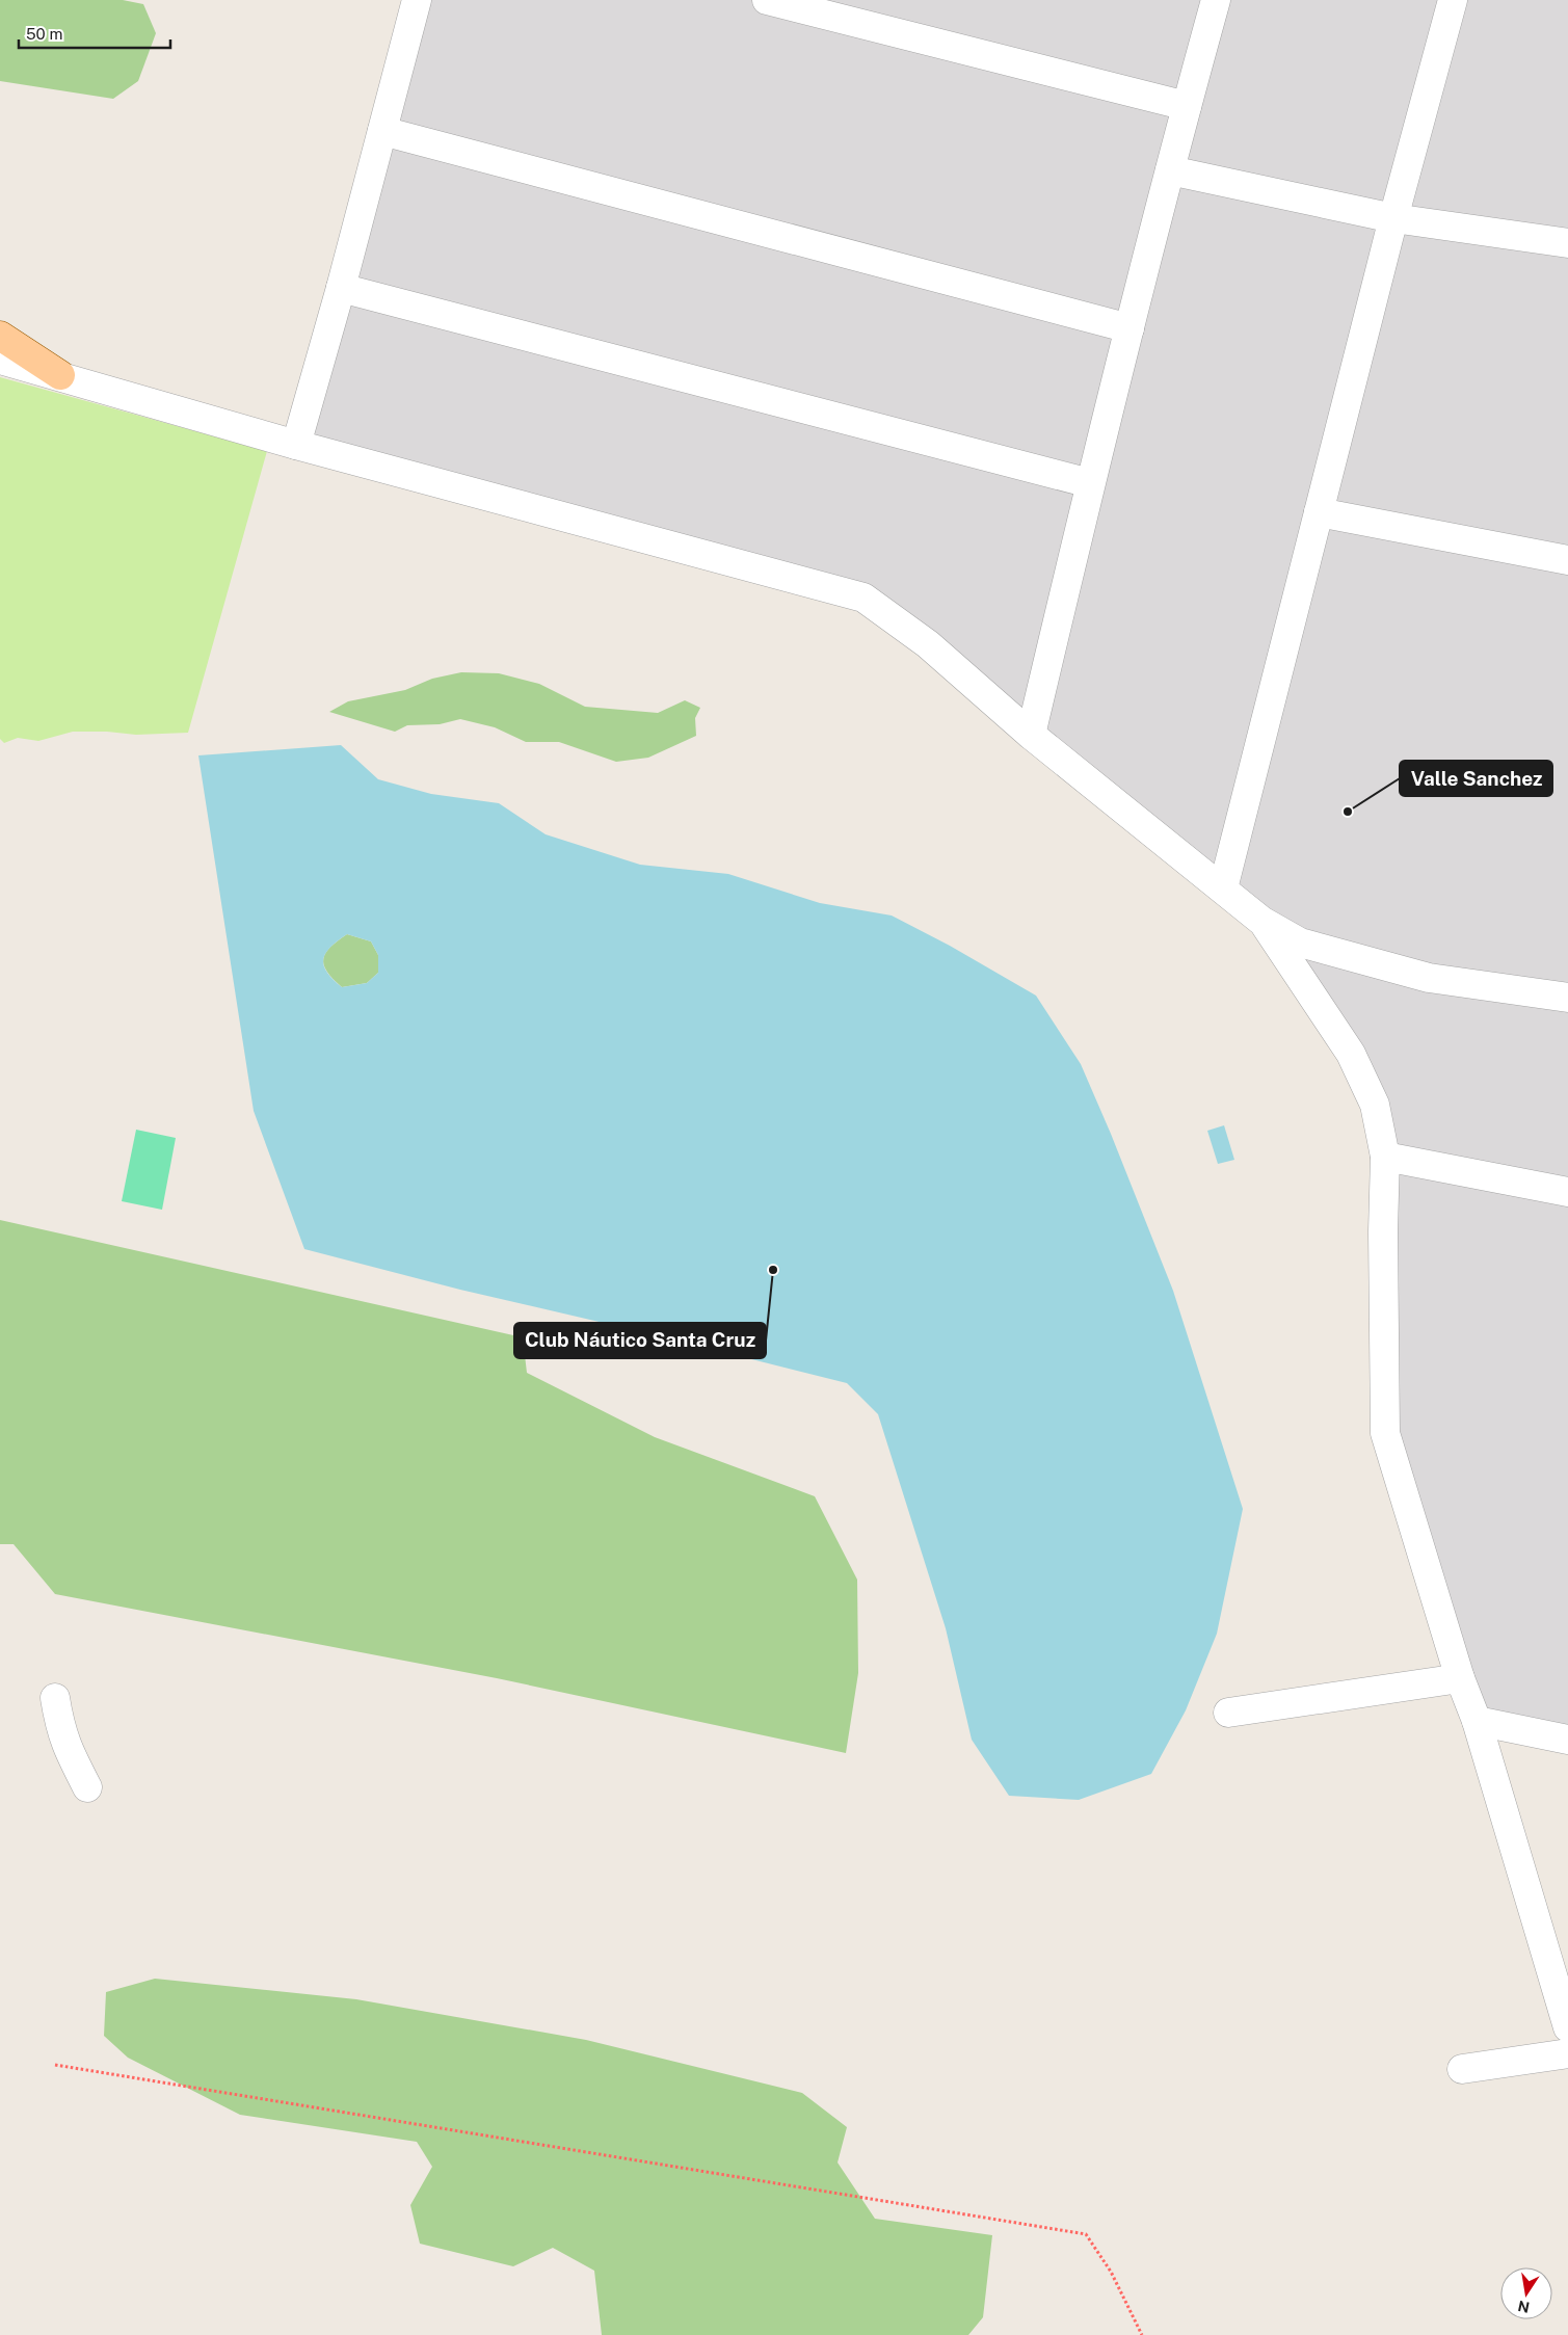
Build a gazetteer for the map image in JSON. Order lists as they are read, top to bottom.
{
  "places": ["Valle Sanchez", "Club Náutico Santa Cruz"],
  "scale_bar": "50 m",
  "north": "bottom"
}
